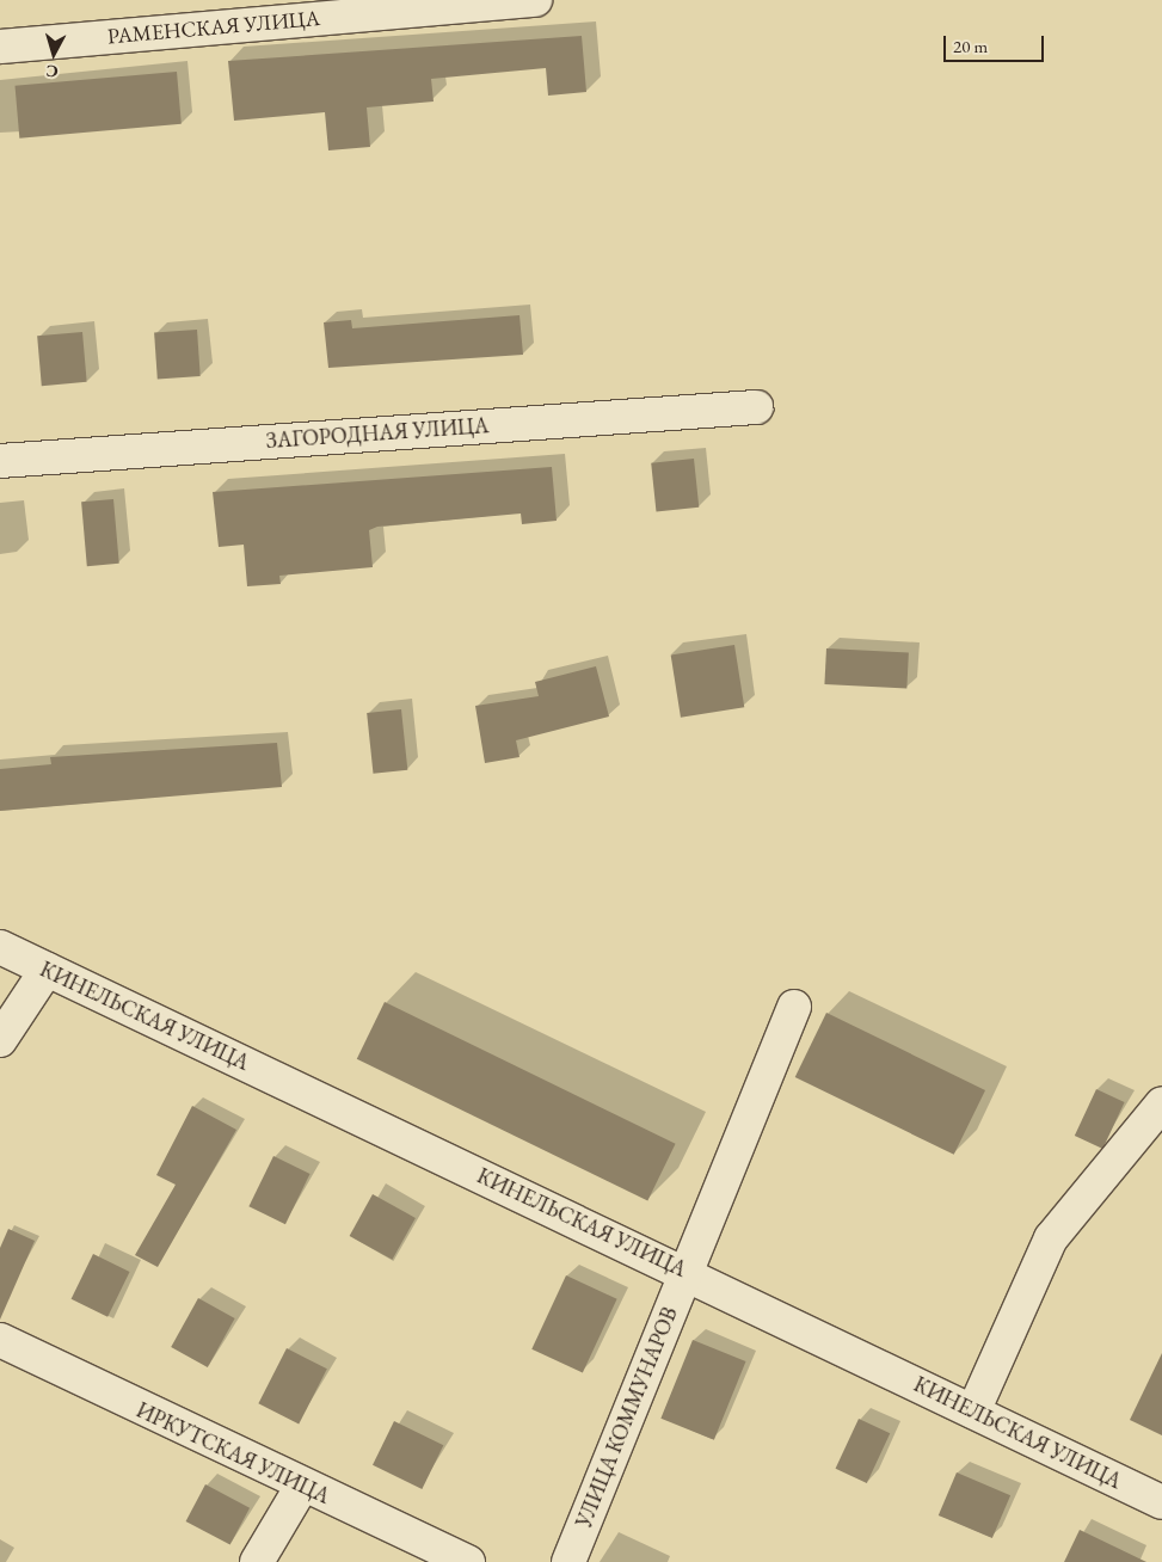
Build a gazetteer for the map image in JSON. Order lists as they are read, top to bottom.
{
  "streets": {
    "street": [
      "РАМЕНСКАЯ УЛИЦА",
      "ЗАГОРОДНАЯ УЛИЦА",
      "КИНЕЛЬСКАЯ УЛИЦА",
      "УЛИЦА КОММУНАРОВ",
      "ИРКУТСКАЯ УЛИЦА"
    ]
  },
  "crossings": [
    ["КИНЕЛЬСКАЯ УЛИЦА", "УЛИЦА КОММУНАРОВ"]
  ],
  "scale_bar": "20 m",
  "north": "bottom"
}
